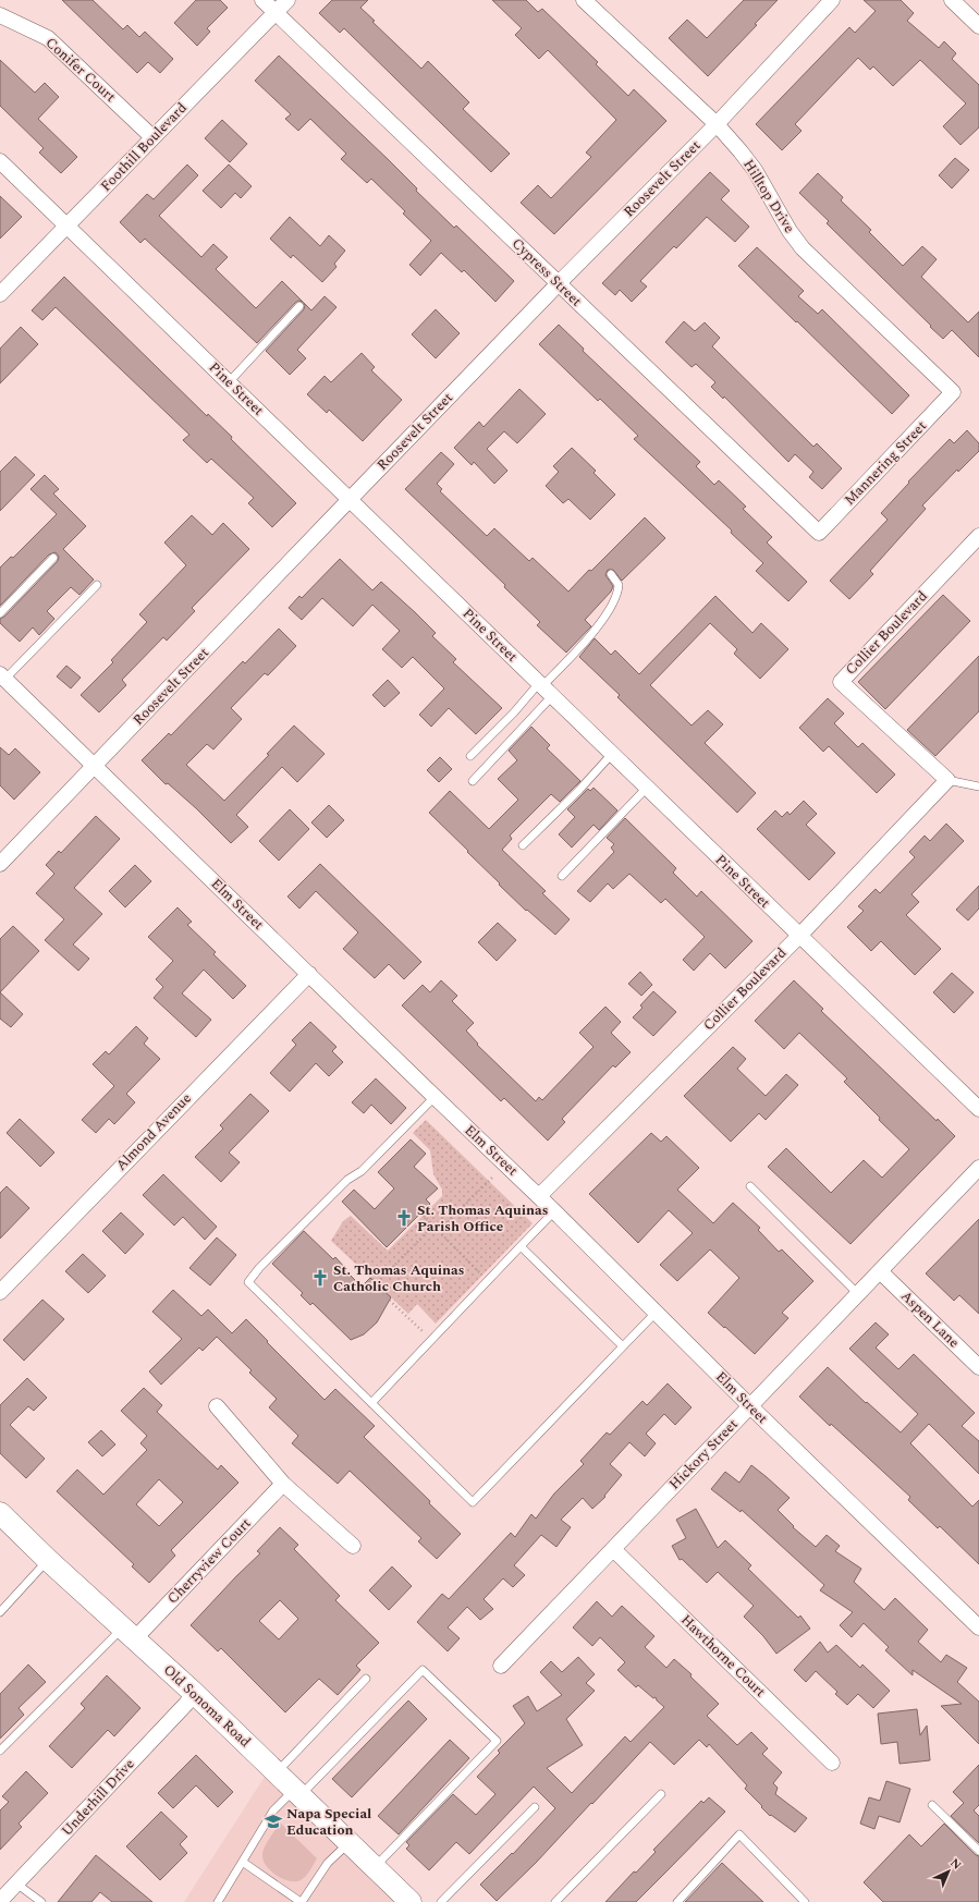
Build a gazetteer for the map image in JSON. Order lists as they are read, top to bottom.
{
  "streets": {
    "main road": ["Old Sonoma Road"],
    "street": [
      "Conifer Court",
      "Foothill Boulevard",
      "Roosevelt Street",
      "Hilltop Drive",
      "Cypress Street",
      "Pine Street",
      "Mannering Street",
      "Collier Boulevard",
      "Elm Street",
      "Almond Avenue",
      "Aspen Lane",
      "Hickory Street",
      "Cherryview Court",
      "Hawthorne Court",
      "Underhill Drive"
    ]
  },
  "crossings": [
    ["Conifer Court", "Foothill Boulevard"],
    ["Foothill Boulevard", "Cypress Street"],
    ["Foothill Boulevard", "Pine Street"],
    ["Roosevelt Street", "Hilltop Drive"],
    ["Roosevelt Street", "Cypress Street"],
    ["Roosevelt Street", "Pine Street"],
    ["Roosevelt Street", "Elm Street"],
    ["Hilltop Drive", "Mannering Street"],
    ["Cypress Street", "Mannering Street"],
    ["Pine Street", "Collier Boulevard"],
    ["Collier Boulevard", "Elm Street"],
    ["Elm Street", "Almond Avenue"],
    ["Elm Street", "Hickory Street"],
    ["Aspen Lane", "Hickory Street"],
    ["Hickory Street", "Hawthorne Court"],
    ["Cherryview Court", "Old Sonoma Road"],
    ["Old Sonoma Road", "Underhill Drive"]
  ],
  "places": {
    "church": ["St. Thomas Aquinas Parish Office", "St. Thomas Aquinas Catholic Church"],
    "school or university": ["Napa Special Education"]
  },
  "north": "top right"
}
